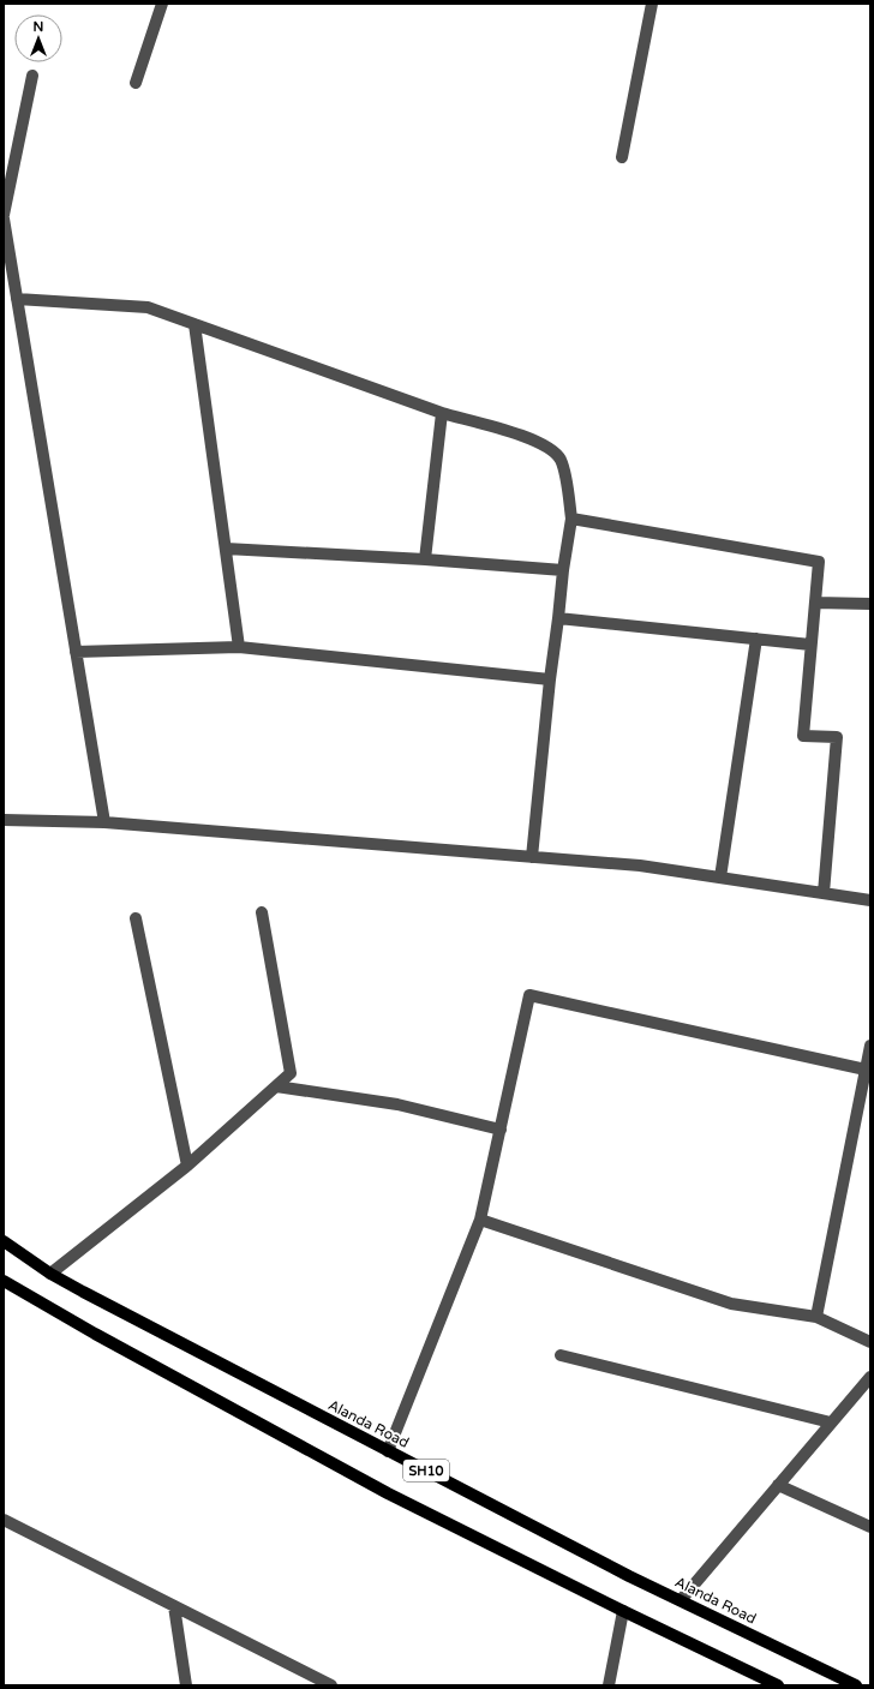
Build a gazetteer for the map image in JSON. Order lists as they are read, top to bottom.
{
  "streets": {
    "main road": ["Alanda Road", "SH10"]
  },
  "north": "top"
}
